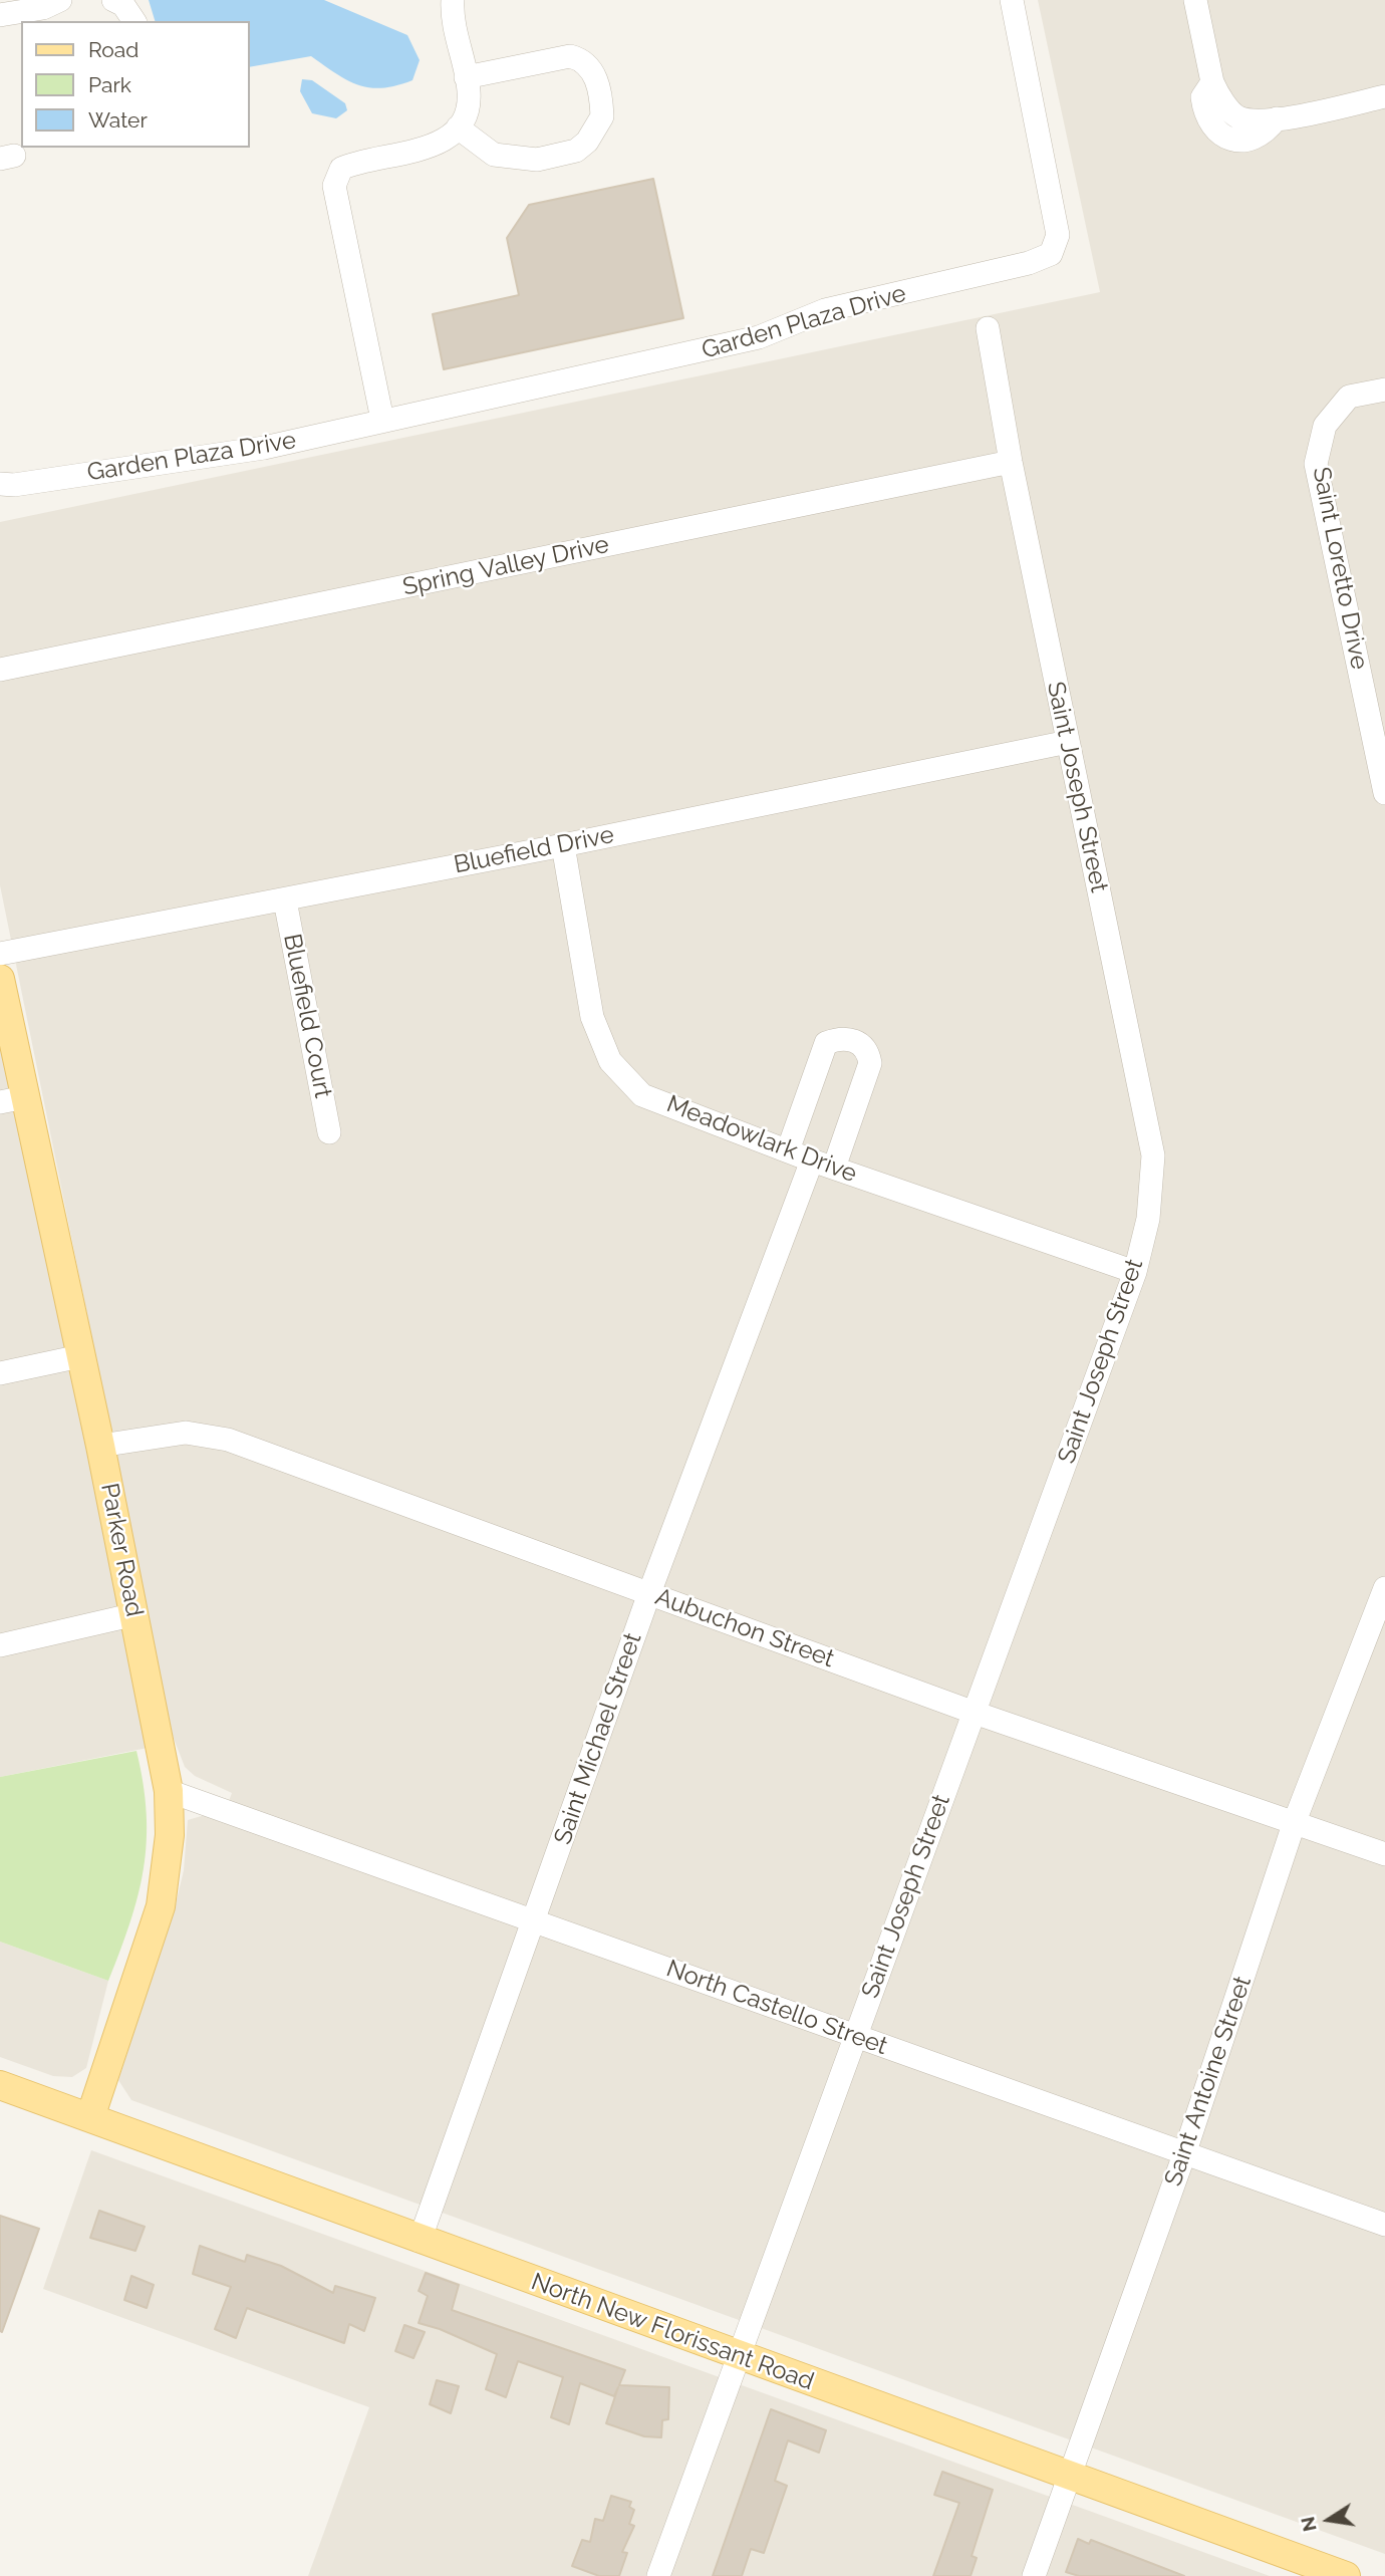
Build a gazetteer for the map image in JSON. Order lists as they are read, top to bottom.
{
  "streets": {
    "main road": ["Parker Road", "North New Florissant Road"],
    "street": [
      "Garden Plaza Drive",
      "Spring Valley Drive",
      "Saint Loretto Drive",
      "Saint Joseph Street",
      "Bluefield Drive",
      "Bluefield Court",
      "Meadowlark Drive",
      "Aubuchon Street",
      "Saint Michael Street",
      "North Castello Street",
      "Saint Antoine Street"
    ]
  },
  "crossings": [
    ["Spring Valley Drive", "Saint Joseph Street"],
    ["Saint Joseph Street", "Bluefield Drive"],
    ["Saint Joseph Street", "Meadowlark Drive"],
    ["Saint Joseph Street", "Aubuchon Street"],
    ["Saint Joseph Street", "North Castello Street"],
    ["Saint Joseph Street", "North New Florissant Road"],
    ["Bluefield Drive", "Bluefield Court"],
    ["Bluefield Drive", "Meadowlark Drive"],
    ["Meadowlark Drive", "Saint Michael Street"],
    ["Parker Road", "Aubuchon Street"],
    ["Parker Road", "North Castello Street"],
    ["Parker Road", "North New Florissant Road"],
    ["Aubuchon Street", "Saint Michael Street"],
    ["Aubuchon Street", "Saint Antoine Street"],
    ["Saint Michael Street", "North Castello Street"],
    ["Saint Michael Street", "North New Florissant Road"],
    ["North Castello Street", "Saint Antoine Street"],
    ["Saint Antoine Street", "North New Florissant Road"]
  ],
  "legend": ["Road", "Park", "Water"],
  "north": "left"
}
